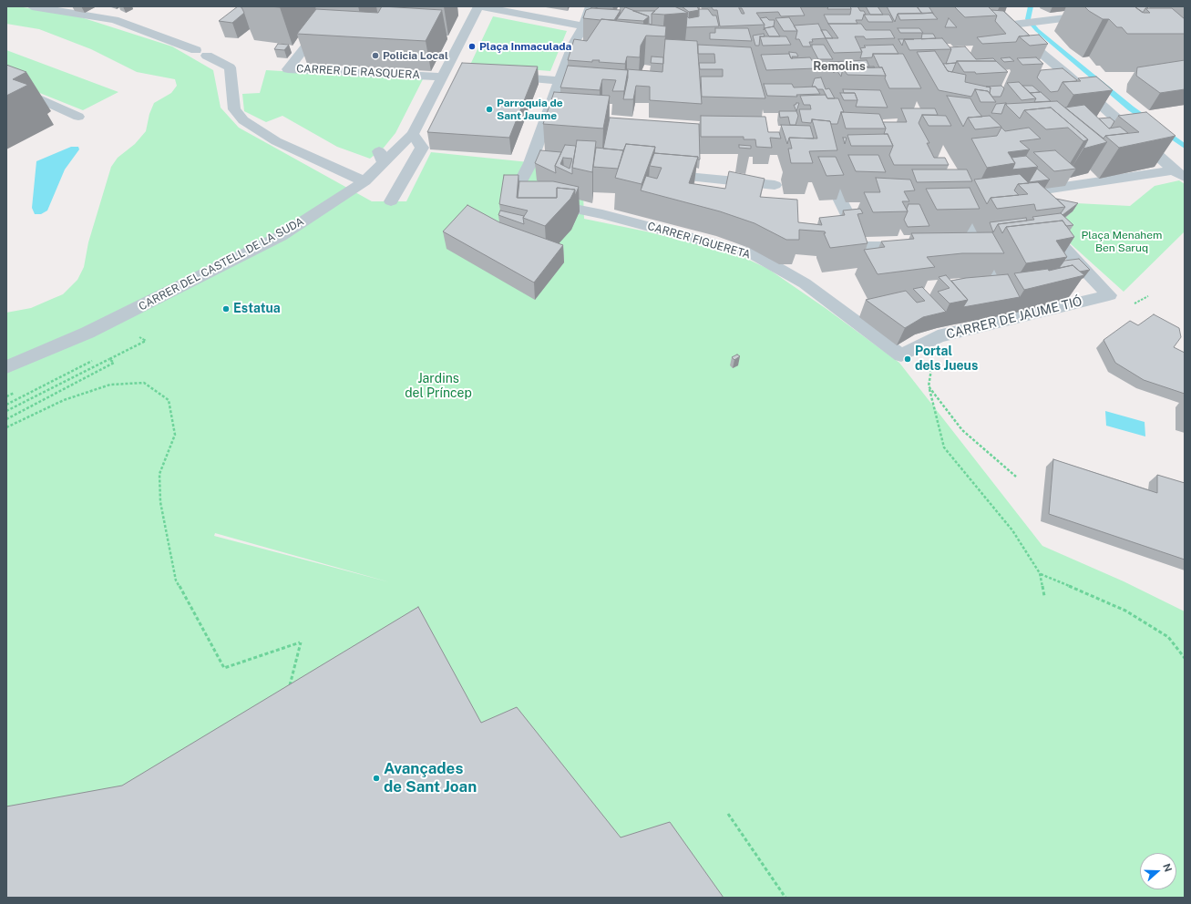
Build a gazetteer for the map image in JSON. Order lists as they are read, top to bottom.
{
  "streets": {
    "street": [
      "CARRER DE RASQUERA",
      "CARRER FIGUERETA",
      "CARRER DEL CASTELL DE LA SUDA",
      "CARRER DE JAUME TIÓ"
    ]
  },
  "crossings": [
    ["CARRER DE RASQUERA", "CARRER DEL CASTELL DE LA SUDA"],
    ["CARRER FIGUERETA", "CARRER DE JAUME TIÓ"]
  ],
  "districts": ["Remolins"],
  "parks": ["Plaça Menahem Ben Saruq", "Jardins del Príncep"],
  "places": [
    "Plaça Inmaculada",
    "Policia Local",
    "Parroquia de Sant Jaume",
    "Estatua",
    "Portal dels Jueus",
    "Avançades de Sant Joan"
  ],
  "north": "right"
}
